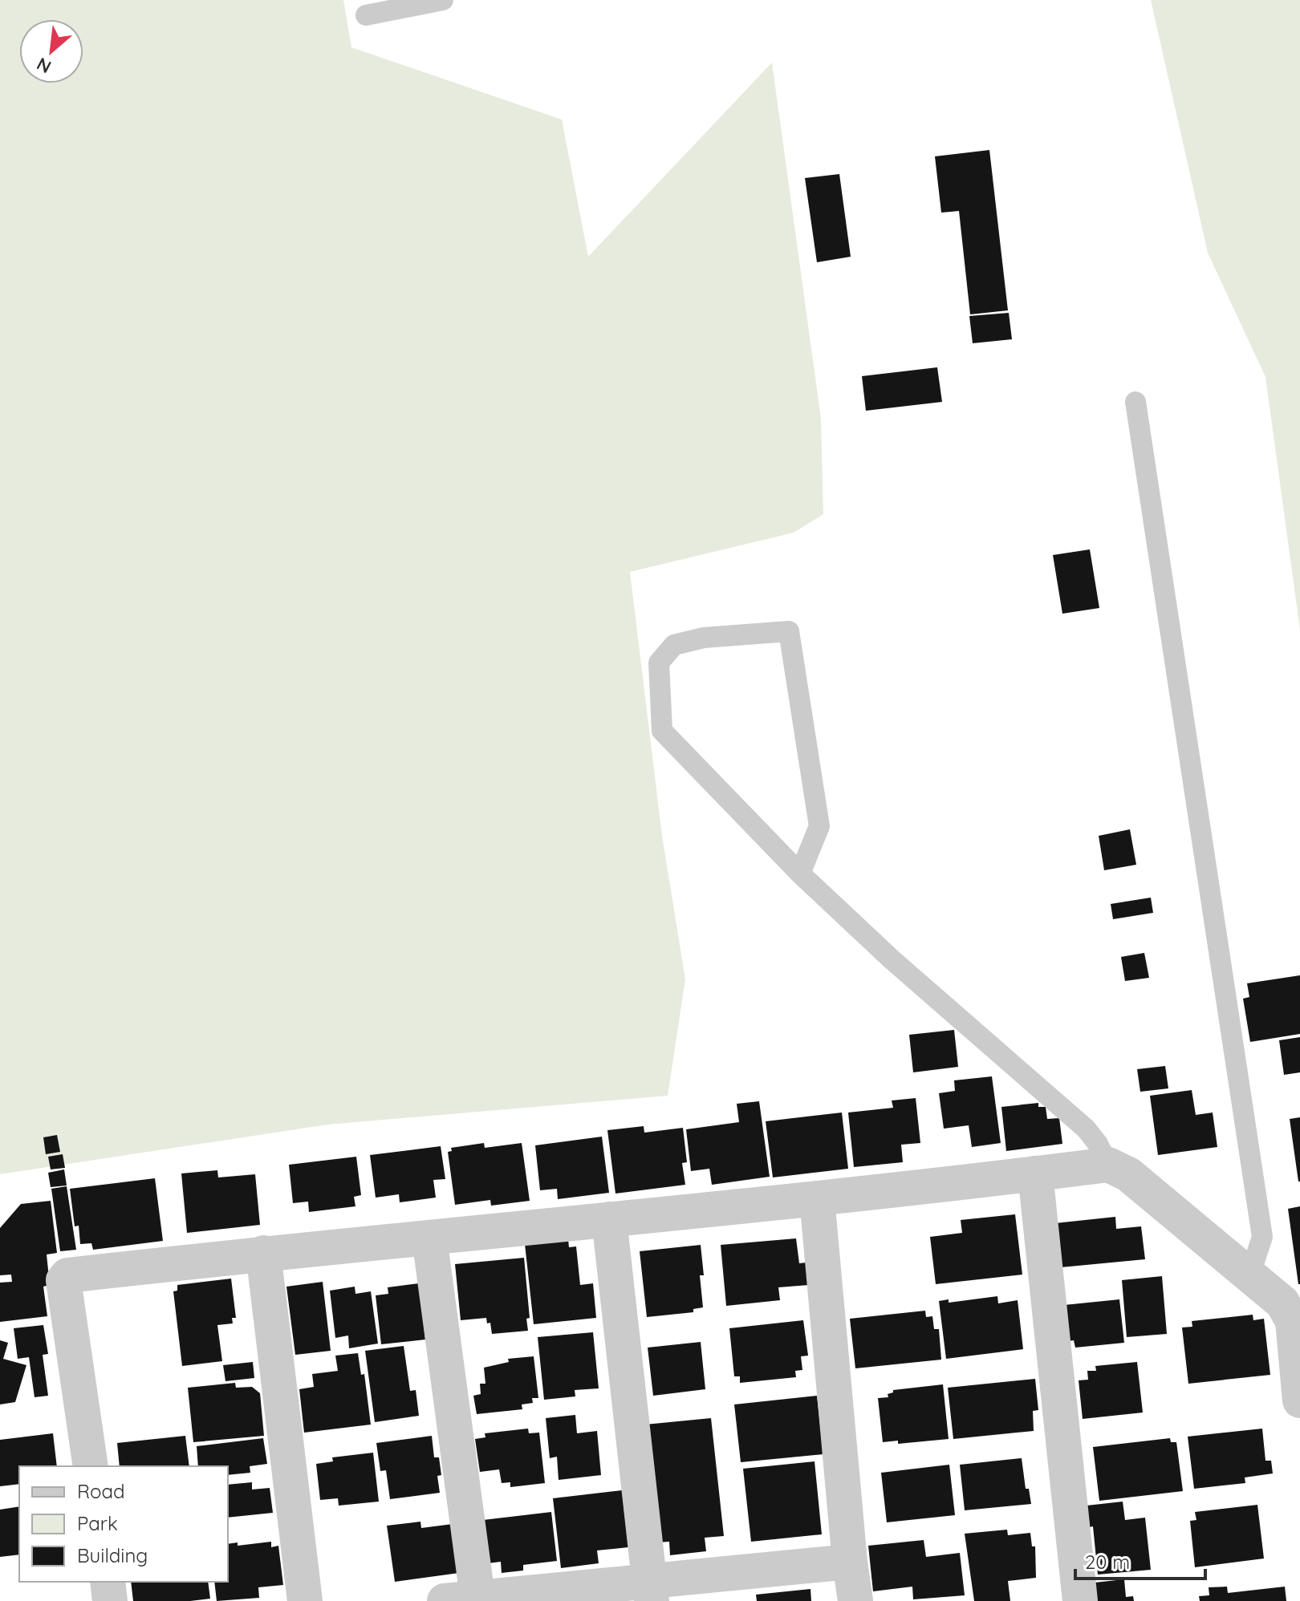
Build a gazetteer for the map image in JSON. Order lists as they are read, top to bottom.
{
  "legend": ["Road", "Park", "Building"],
  "scale_bar": "20 m",
  "north": "bottom left"
}
